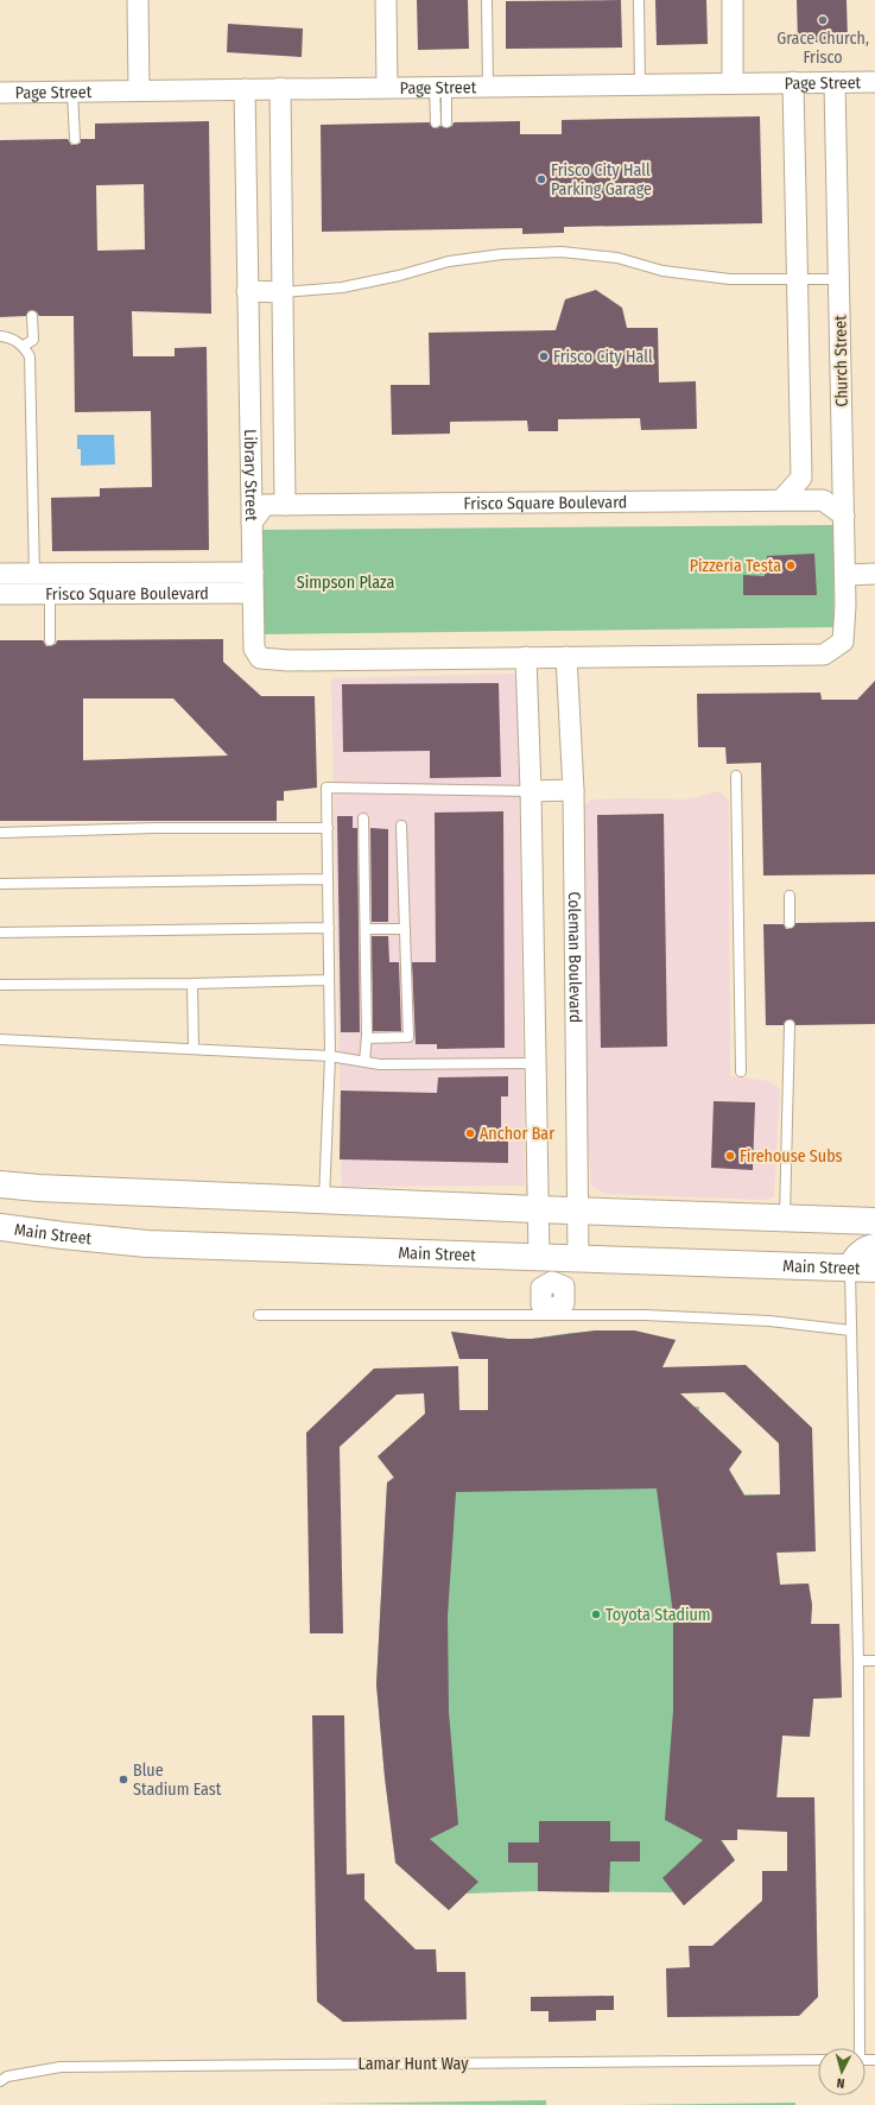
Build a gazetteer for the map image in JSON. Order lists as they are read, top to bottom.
{
  "streets": {
    "main road": ["Main Street"],
    "street": [
      "Page Street",
      "Church Street",
      "Library Street",
      "Frisco Square Boulevard",
      "Coleman Boulevard"
    ],
    "lane": ["Lamar Hunt Way"]
  },
  "crossings": [
    ["Page Street", "Church Street"],
    ["Page Street", "Library Street"],
    ["Church Street", "Frisco Square Boulevard"],
    ["Church Street", "Coleman Boulevard"],
    ["Library Street", "Frisco Square Boulevard"],
    ["Coleman Boulevard", "Main Street"]
  ],
  "parks": ["Simpson Plaza"],
  "places": [
    "Grace Church, Frisco",
    "Frisco City Hall Parking Garage",
    "Frisco City Hall",
    "Pizzeria Testa",
    "Anchor Bar",
    "Firehouse Subs",
    "Toyota Stadium",
    "Blue Stadium East"
  ],
  "north": "bottom"
}
